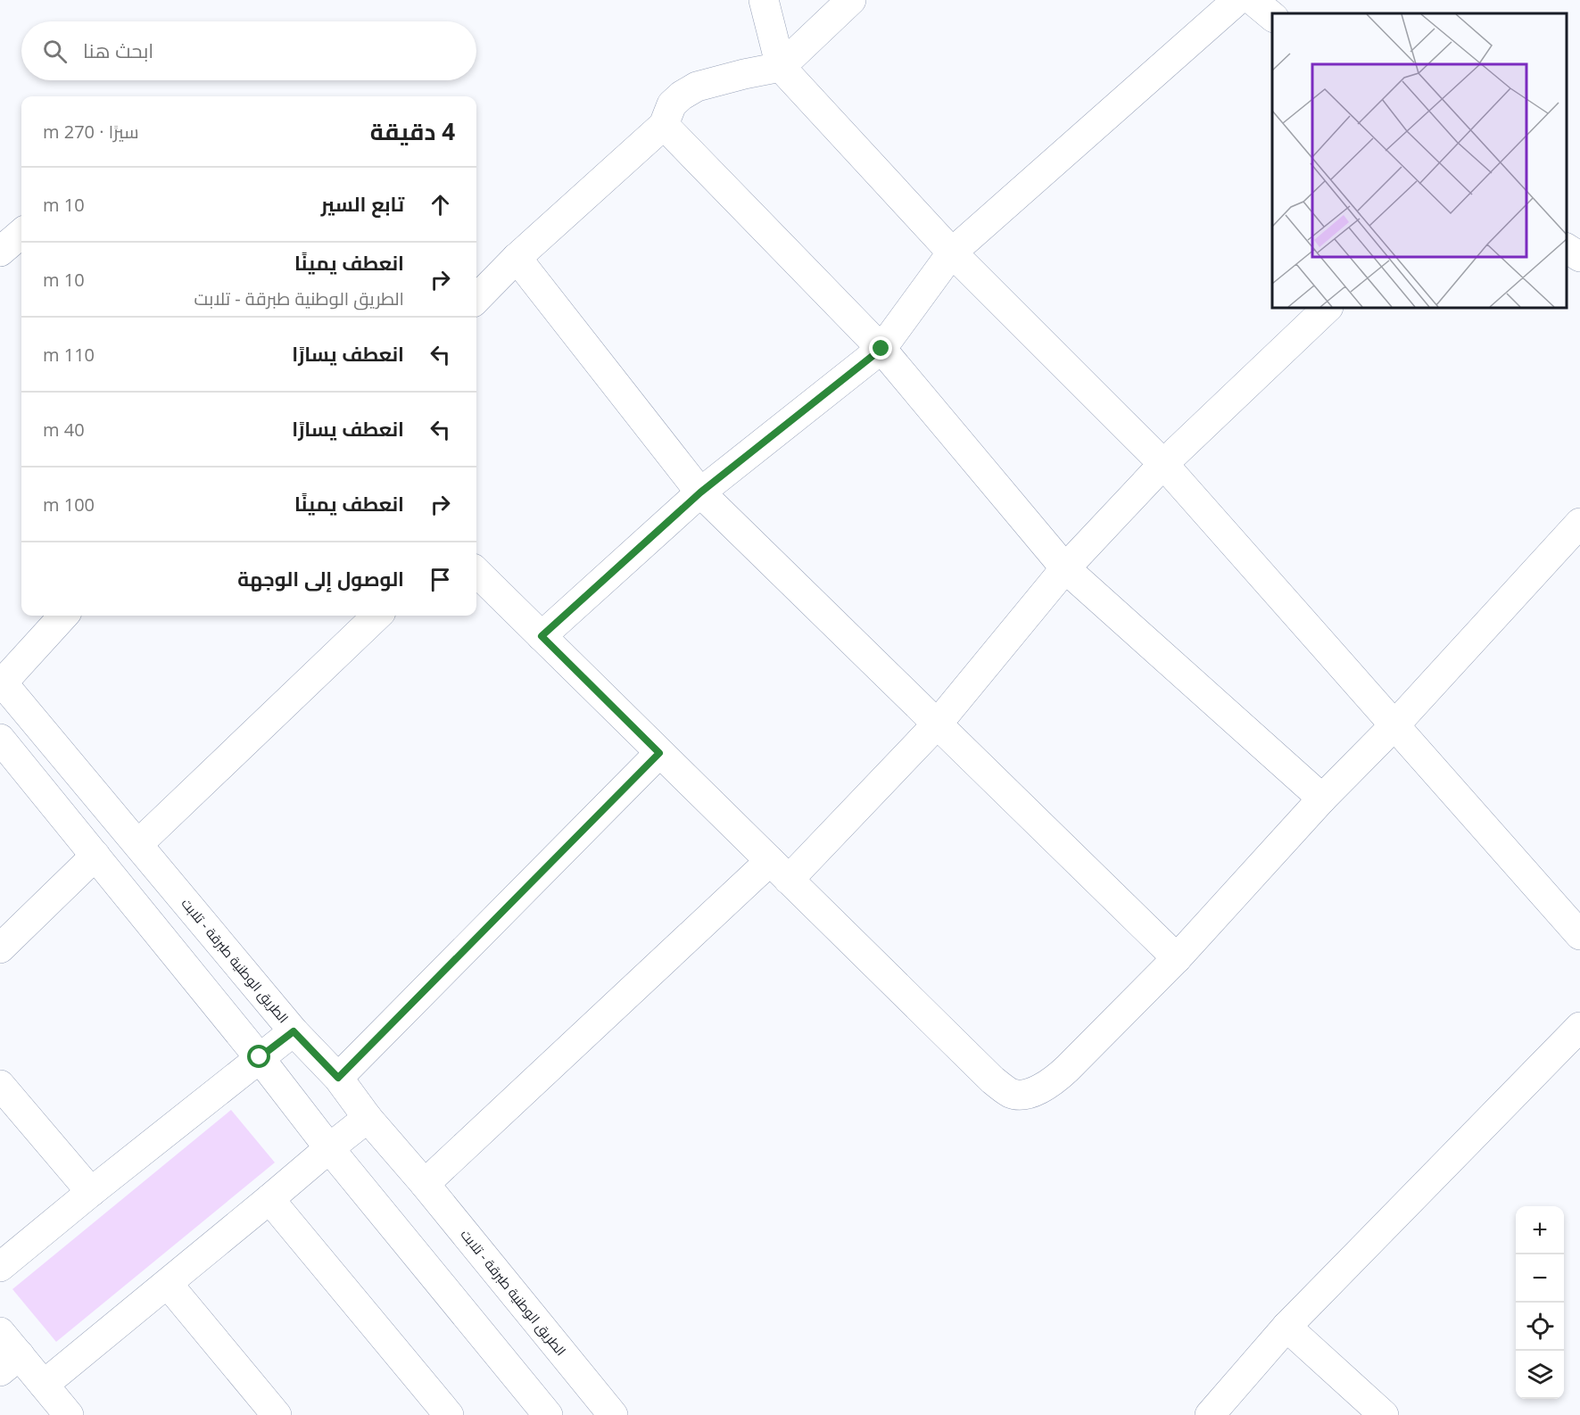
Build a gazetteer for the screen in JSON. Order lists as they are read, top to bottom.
{
  "streets": {
    "street": ["الطريق الوطنية طبرقة - تلابت"]
  },
  "page": {
    "search": "ابحث هنا",
    "heading": ["4 دقيقة", "سيرًا · 270 m"],
    "list": [
      ["تابع السير", "10 m"],
      ["انعطف يمينًا", "الطريق الوطنية طبرقة - تلابت", "10 m"],
      ["انعطف يسارًا", "110 m"],
      ["انعطف يسارًا", "40 m"],
      ["انعطف يمينًا", "100 m"],
      "الوصول إلى الوجهة"
    ],
    "map_buttons": ["+", "−"]
  }
}
